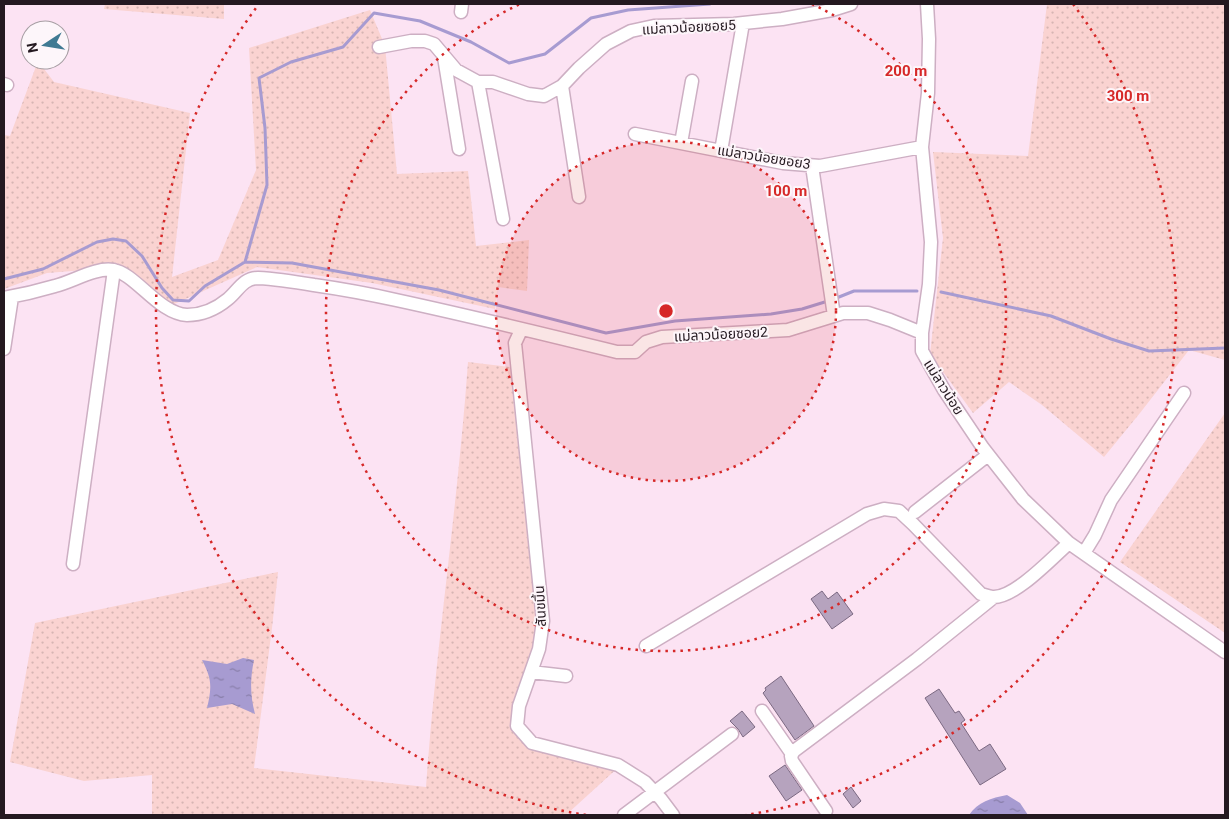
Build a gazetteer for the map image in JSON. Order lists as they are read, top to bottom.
{
  "streets": {
    "street": [
      "แม่ลาวน้อยซอย5",
      "แม่ลาวน้อยซอย3",
      "แม่ลาวน้อยซอย2",
      "แม่ลาวน้อย",
      "สันขมิ้น"
    ]
  },
  "crossings": [
    ["แม่ลาวน้อยซอย3", "แม่ลาวน้อย"],
    ["แม่ลาวน้อยซอย2", "แม่ลาวน้อย"],
    ["แม่ลาวน้อยซอย2", "สันขมิ้น"]
  ],
  "north": "left",
  "rings": ["200 m", "300 m", "100 m"]
}
